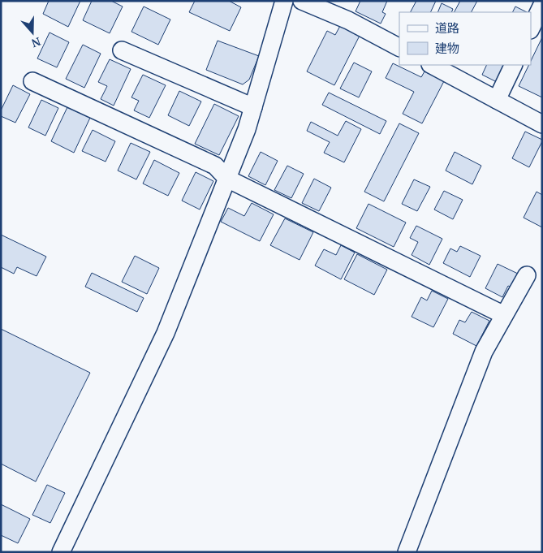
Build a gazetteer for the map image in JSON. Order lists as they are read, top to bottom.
{
  "legend": ["道路", "建物"],
  "north": "bottom"
}
